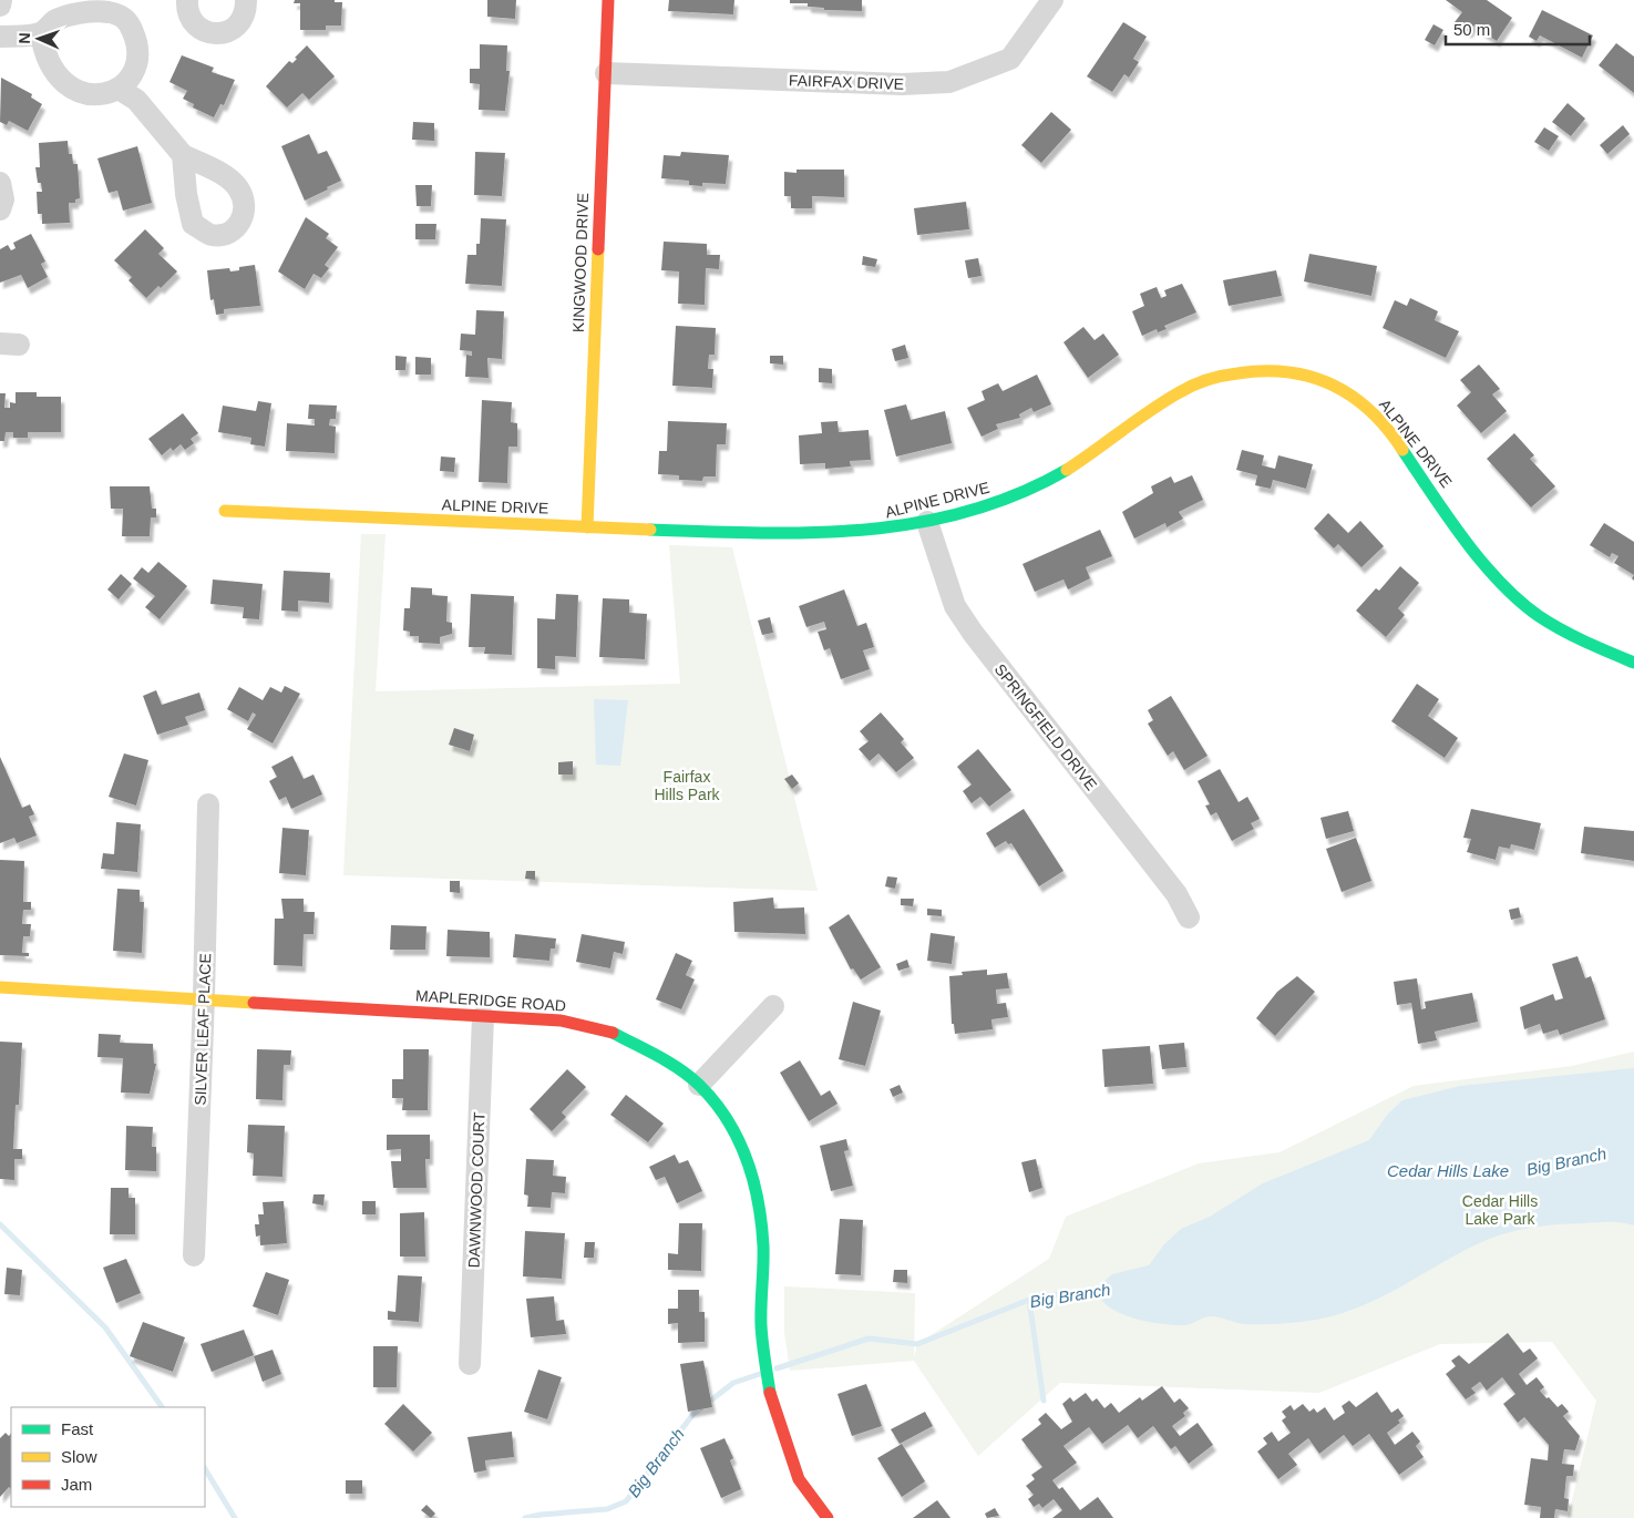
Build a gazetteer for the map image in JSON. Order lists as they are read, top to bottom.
{
  "streets": {
    "street": [
      "FAIRFAX DRIVE",
      "KINGWOOD DRIVE",
      "ALPINE DRIVE",
      "SPRINGFIELD DRIVE",
      "MAPLERIDGE ROAD",
      "SILVER LEAF PLACE",
      "DAWNWOOD COURT"
    ]
  },
  "crossings": [
    ["FAIRFAX DRIVE", "KINGWOOD DRIVE"],
    ["KINGWOOD DRIVE", "ALPINE DRIVE"],
    ["ALPINE DRIVE", "SPRINGFIELD DRIVE"],
    ["MAPLERIDGE ROAD", "SILVER LEAF PLACE"],
    ["MAPLERIDGE ROAD", "DAWNWOOD COURT"]
  ],
  "water": ["Big Branch", "Cedar Hills Lake"],
  "parks": ["Fairfax Hills Park", "Cedar Hills Lake Park"],
  "legend": ["Fast", "Slow", "Jam"],
  "scale_bar": "50 m",
  "north": "left"
}
